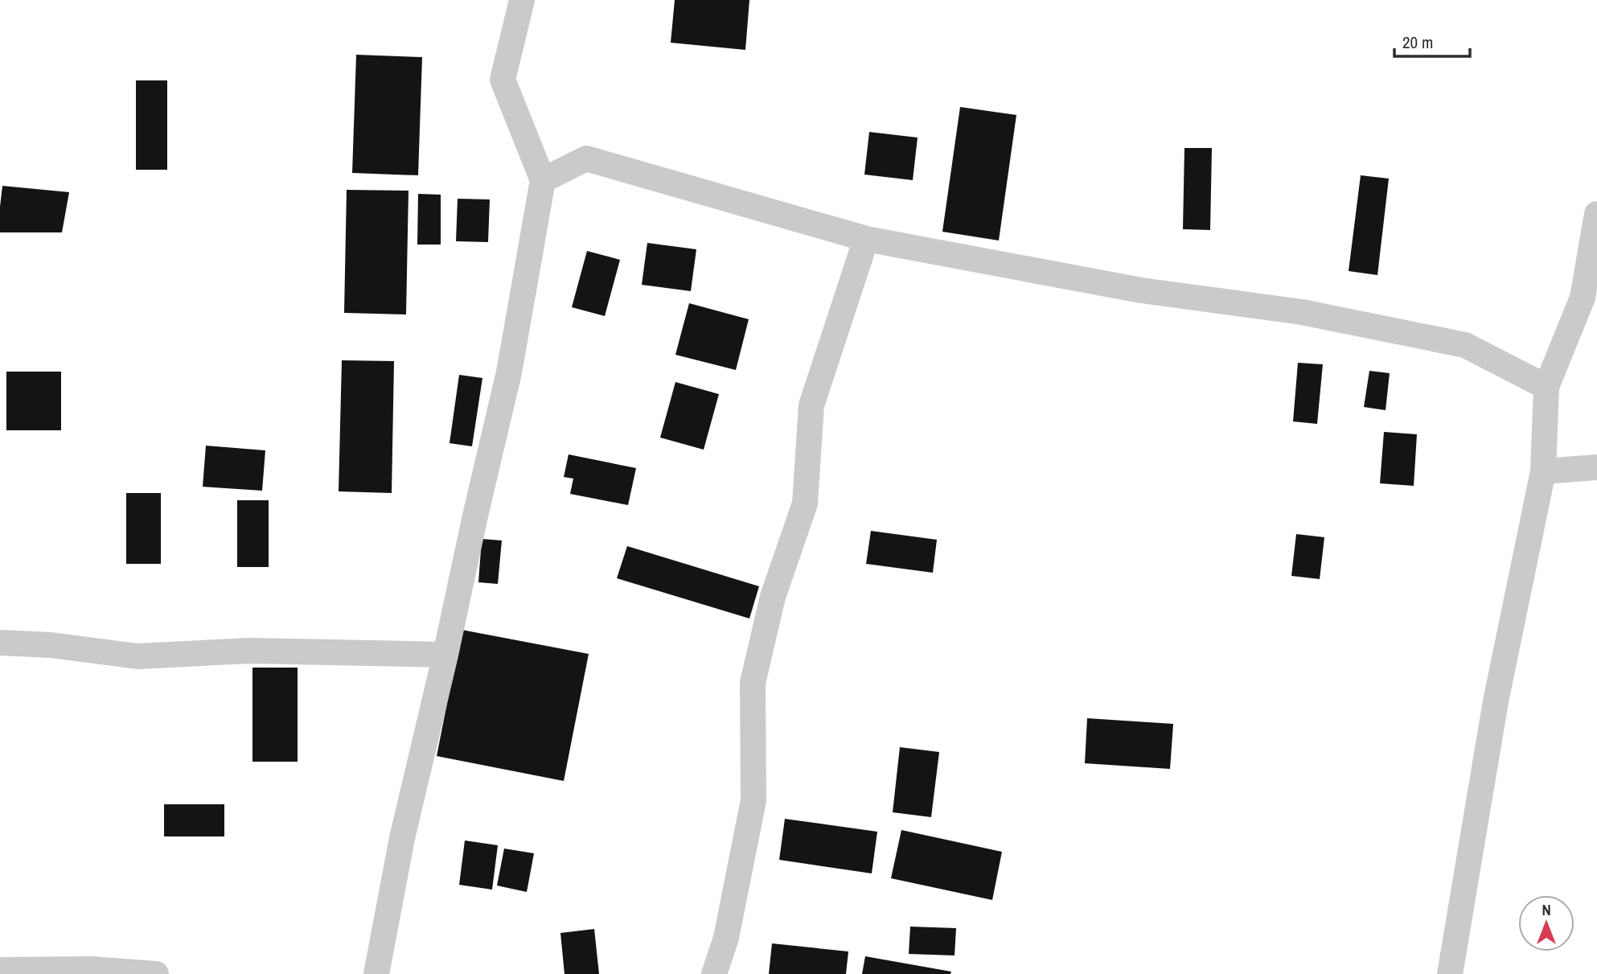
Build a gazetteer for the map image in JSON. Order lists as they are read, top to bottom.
{
  "scale_bar": "20 m",
  "north": "top"
}
